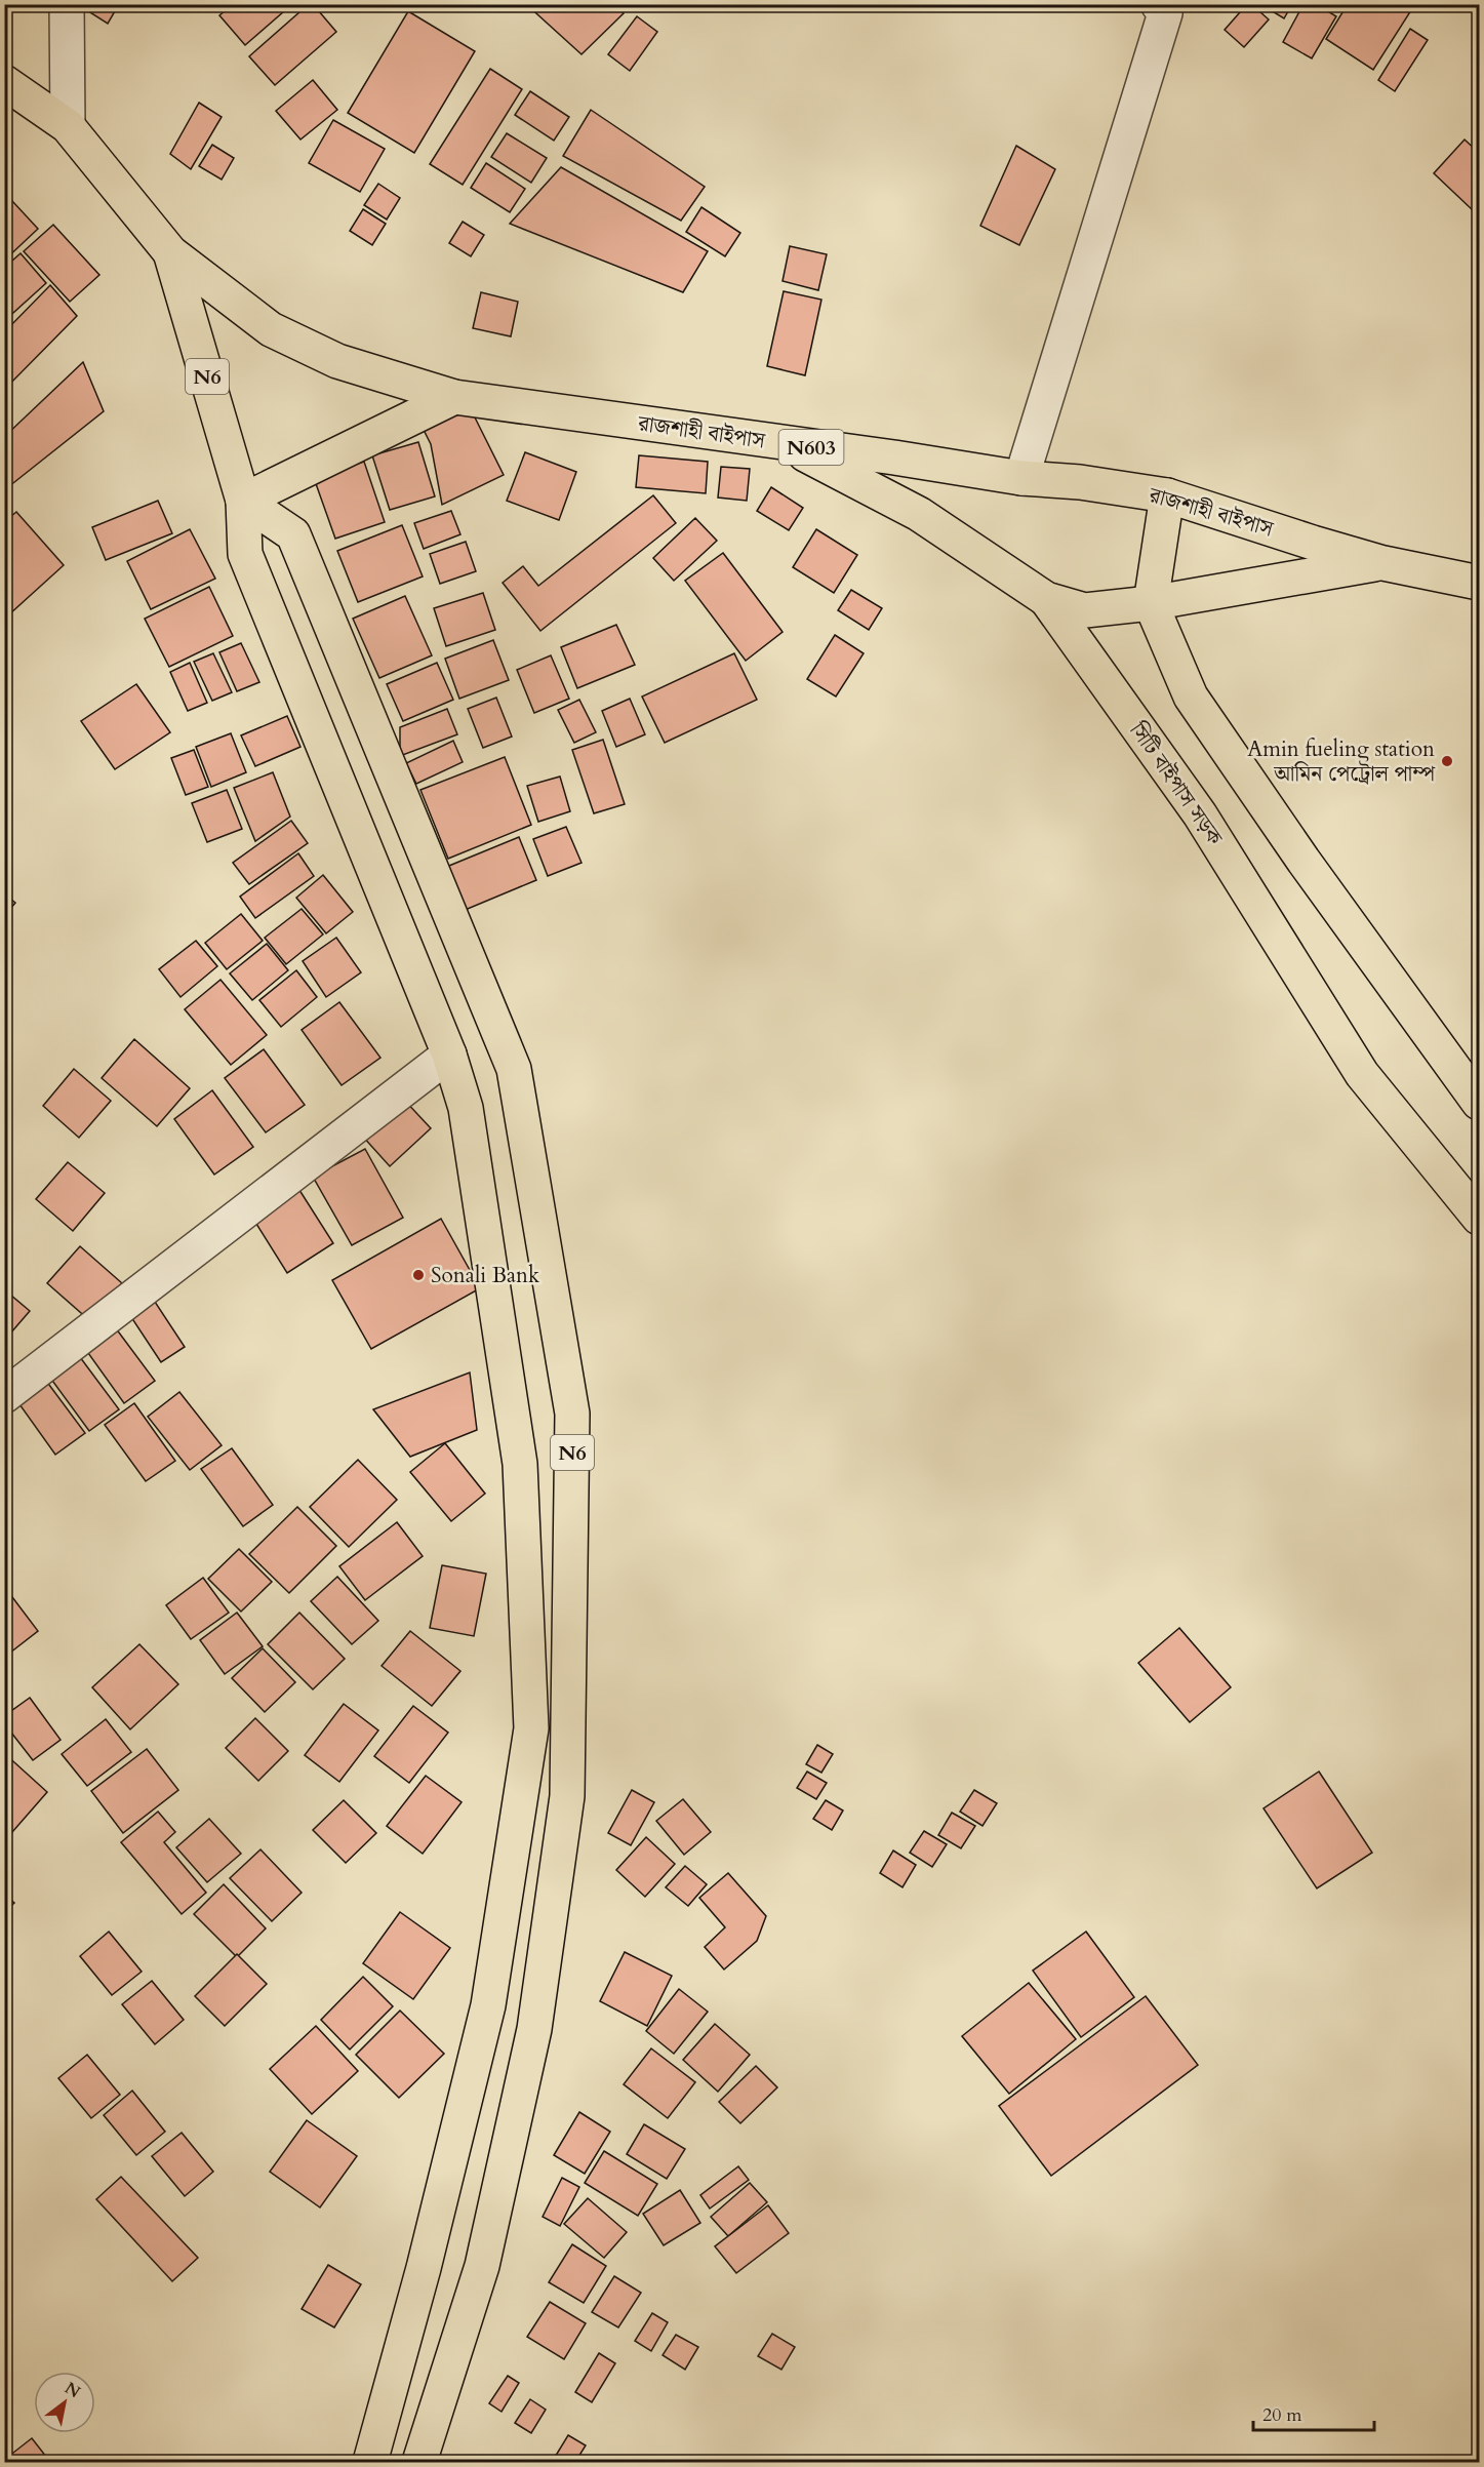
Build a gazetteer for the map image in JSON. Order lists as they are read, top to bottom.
{
  "streets": {
    "main road": [
      "N6",
      "রাজশাহী বাইপাস",
      "N603",
      "সিটি বাইপাস সড়ক"
    ]
  },
  "crossings": [
    ["N6", "রাজশাহী বাইপাস"],
    ["রাজশাহী বাইপাস", "সিটি বাইপাস সড়ক"]
  ],
  "places": ["Amin fueling station আমিন পেট্রোল পাম্প", "Sonali Bank"],
  "scale_bar": "20 m",
  "north": "top right"
}
